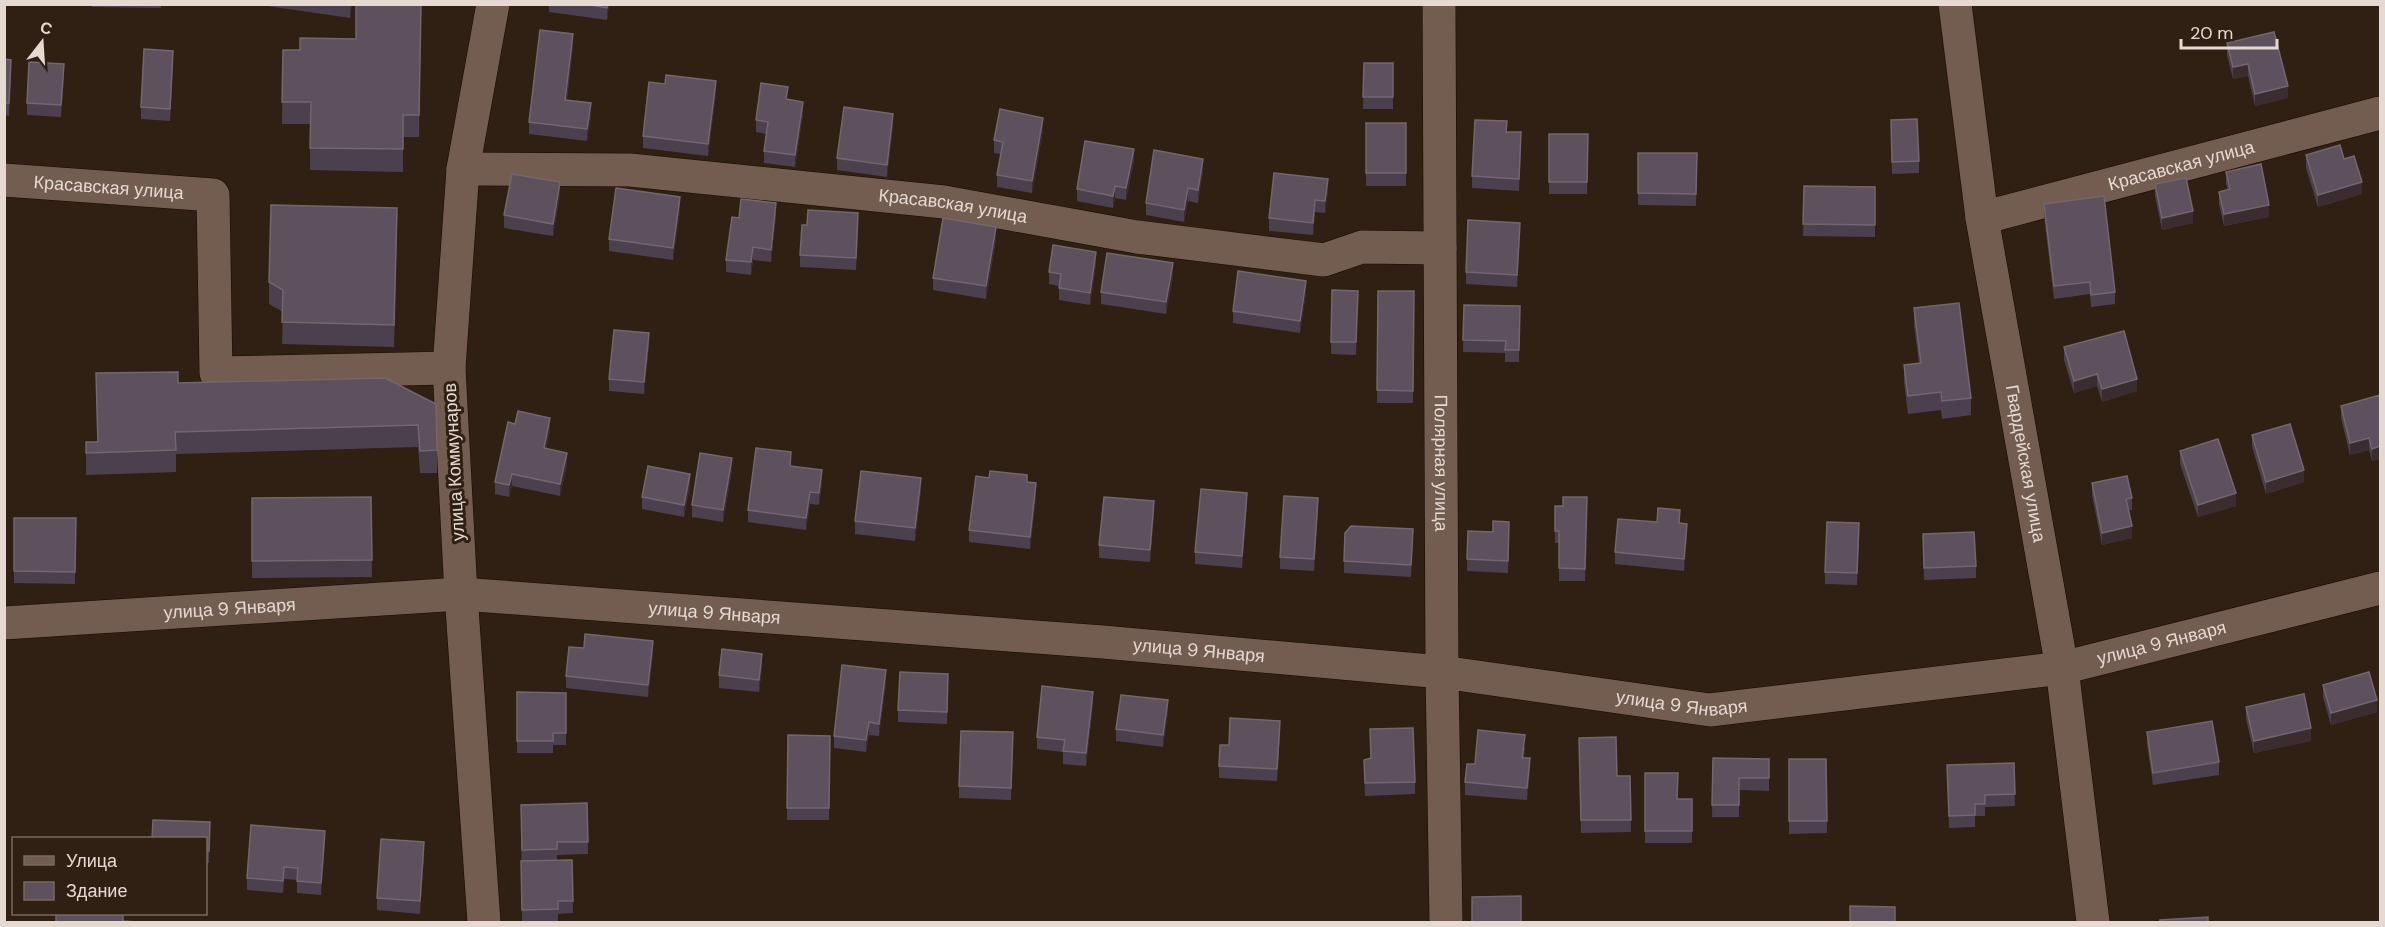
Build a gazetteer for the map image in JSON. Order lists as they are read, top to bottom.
{
  "streets": {
    "street": [
      "Красавская улица",
      "улица Коммунаров",
      "Гвардейская улица",
      "Полярная улица",
      "улица 9 Января"
    ]
  },
  "crossings": [
    ["Красавская улица", "улица Коммунаров"],
    ["Красавская улица", "Гвардейская улица"],
    ["Красавская улица", "Полярная улица"],
    ["улица Коммунаров", "улица 9 Января"],
    ["Гвардейская улица", "улица 9 Января"],
    ["Полярная улица", "улица 9 Января"]
  ],
  "legend": ["Улица", "Здание"],
  "scale_bar": "20 m",
  "north": "top"
}
